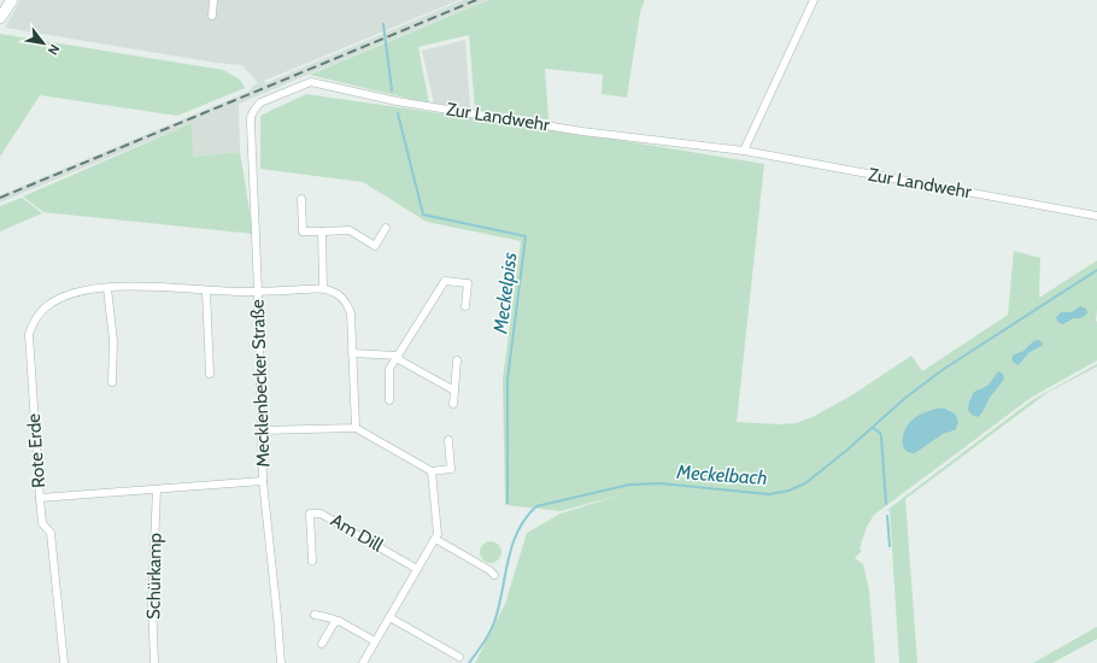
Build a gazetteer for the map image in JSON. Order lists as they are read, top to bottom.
{
  "streets": {
    "street": [
      "Zur Landwehr",
      "Mecklenbecker Straße",
      "Rote Erde",
      "Am Dill",
      "Schürkamp"
    ]
  },
  "crossings": [
    ["Zur Landwehr", "Mecklenbecker Straße"],
    ["Mecklenbecker Straße", "Rote Erde"]
  ],
  "water": ["Meckelpiss", "Meckelbach"],
  "north": "bottom right"
}
